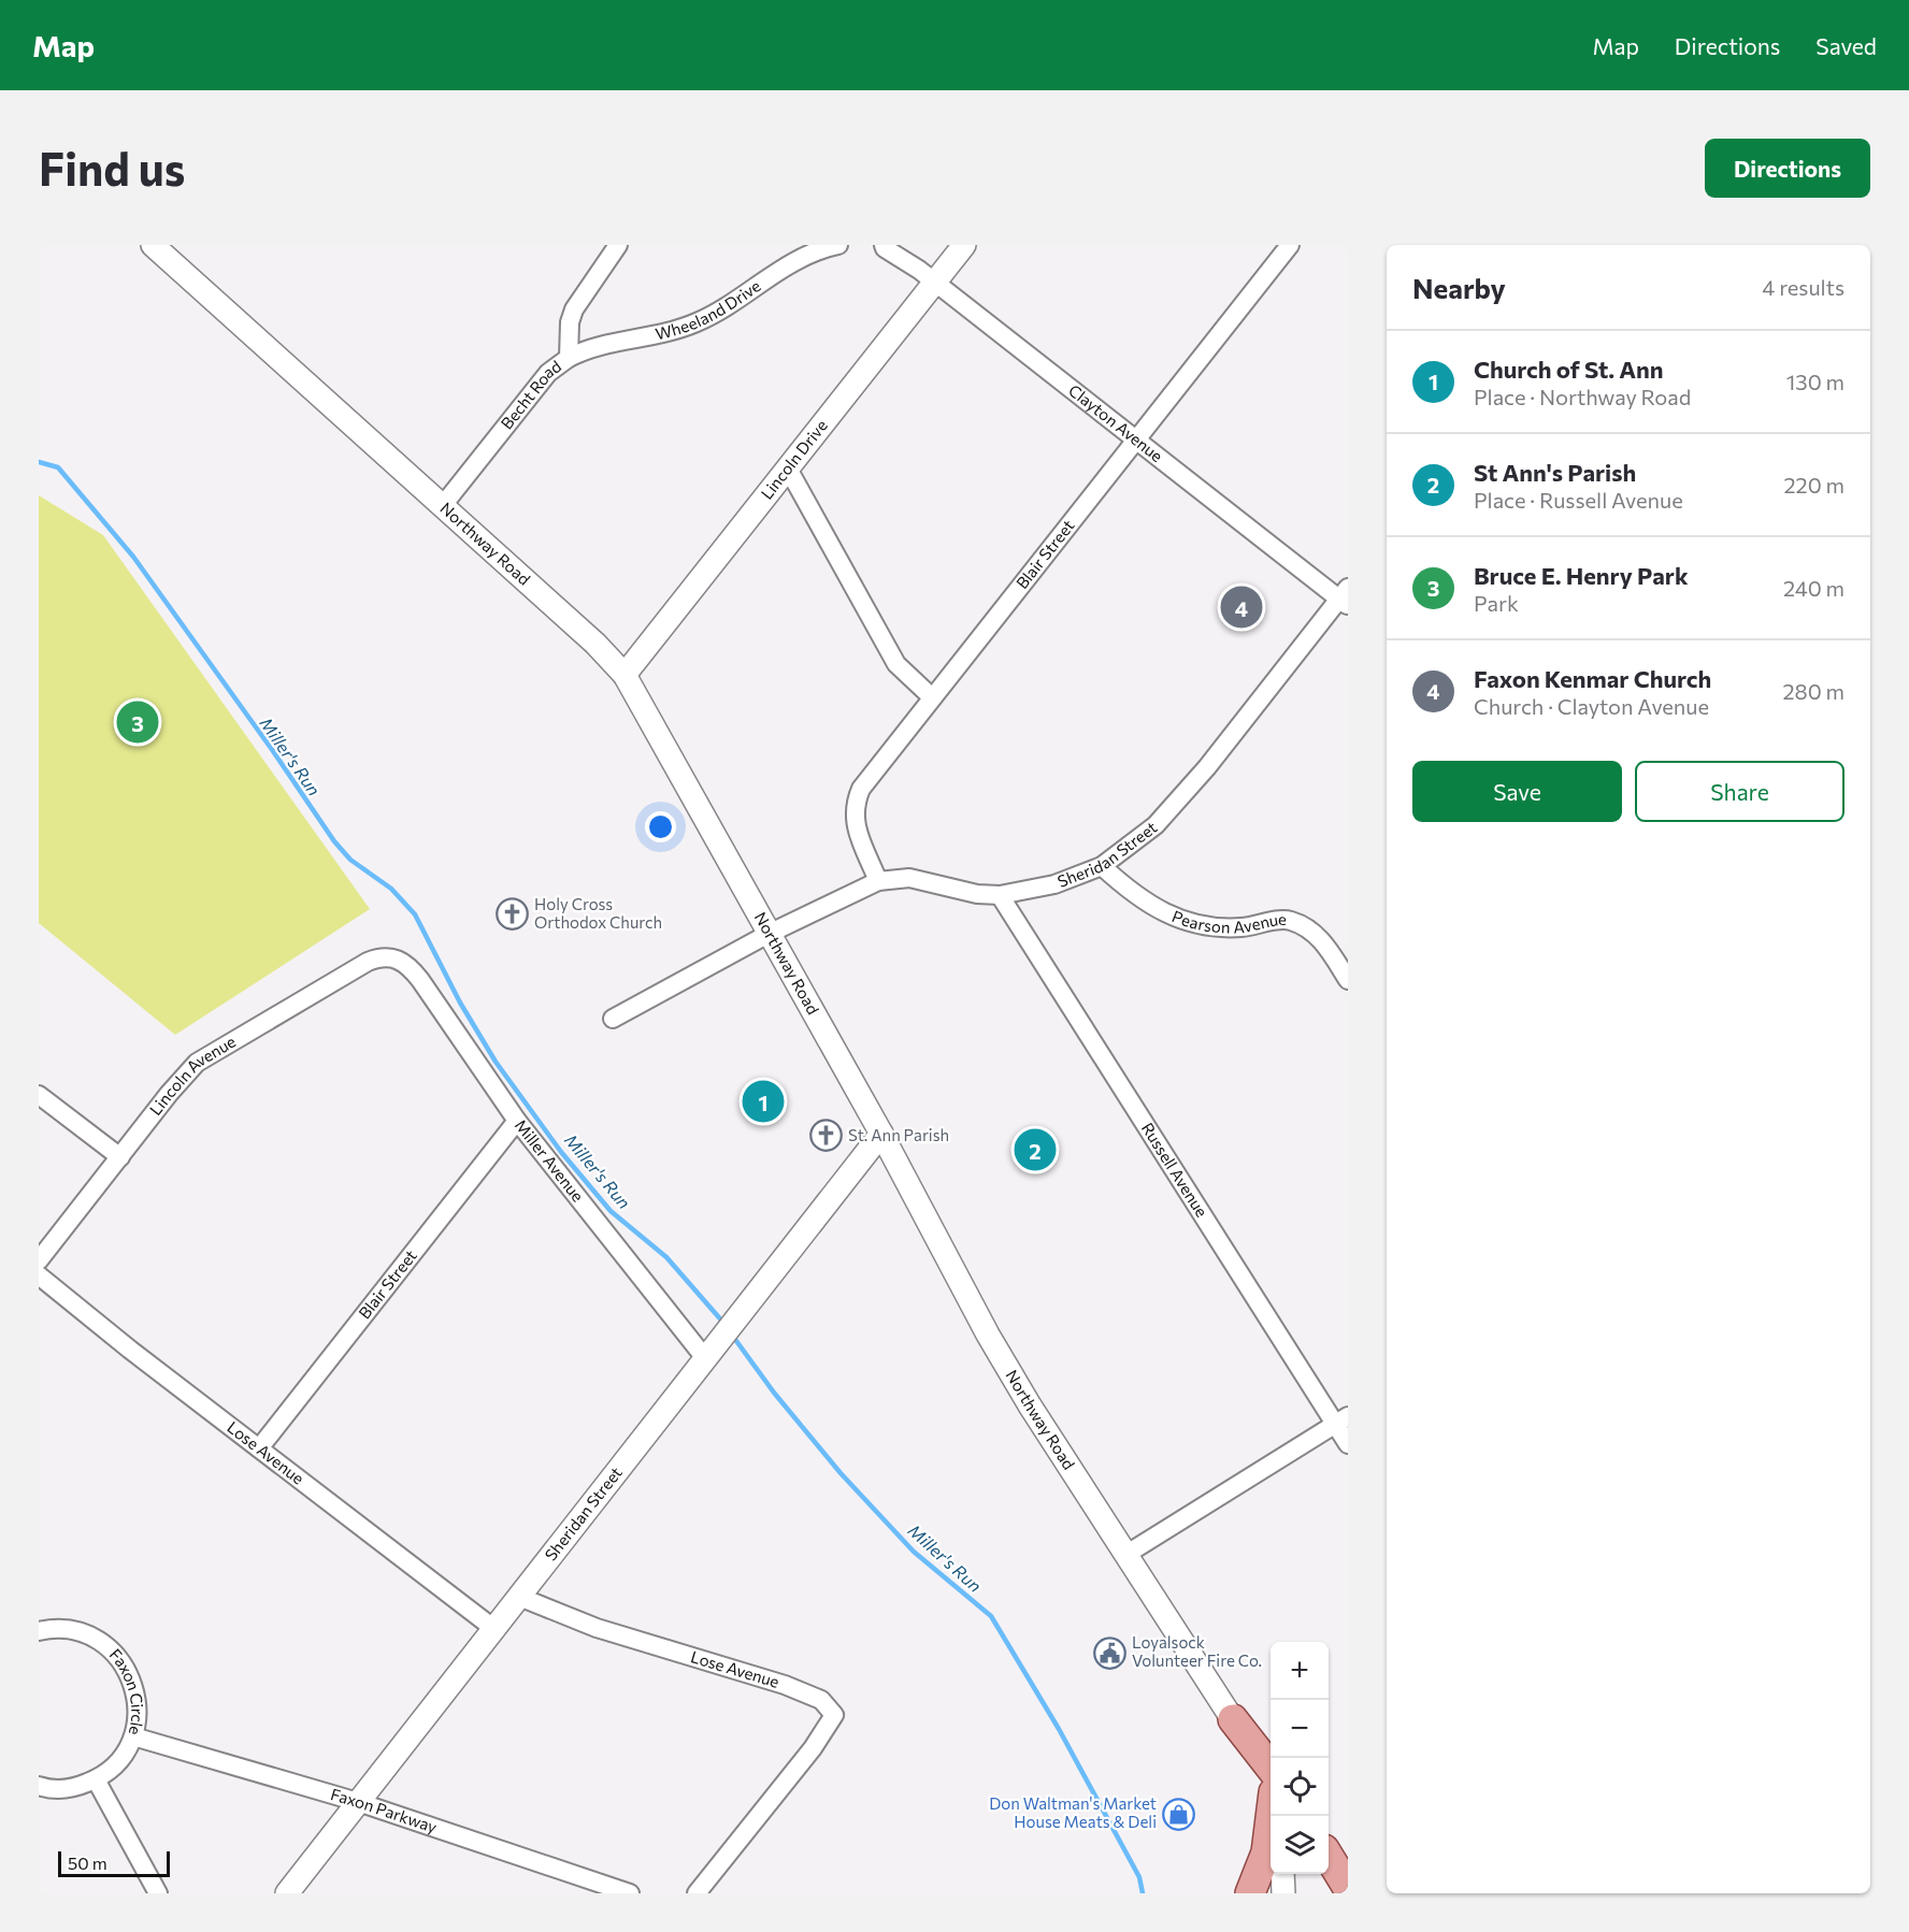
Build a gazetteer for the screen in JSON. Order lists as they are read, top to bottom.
{
  "streets": {
    "street": [
      "Wheeland Drive",
      "Becht Road",
      "Clayton Avenue",
      "Lincoln Drive",
      "Northway Road",
      "Blair Street",
      "Sheridan Street",
      "Pearson Avenue",
      "Lincoln Avenue",
      "Miller Avenue",
      "Russell Avenue",
      "Lose Avenue",
      "Faxon Circle",
      "Faxon Parkway"
    ]
  },
  "crossings": [
    ["Wheeland Drive", "Becht Road"],
    ["Becht Road", "Northway Road"],
    ["Clayton Avenue", "Lincoln Drive"],
    ["Clayton Avenue", "Blair Street"],
    ["Clayton Avenue", "Sheridan Street"],
    ["Lincoln Drive", "Northway Road"],
    ["Northway Road", "Sheridan Street"],
    ["Blair Street", "Sheridan Street"],
    ["Blair Street", "Miller Avenue"],
    ["Blair Street", "Lose Avenue"],
    ["Sheridan Street", "Pearson Avenue"],
    ["Sheridan Street", "Miller Avenue"],
    ["Sheridan Street", "Russell Avenue"],
    ["Sheridan Street", "Lose Avenue"],
    ["Sheridan Street", "Faxon Parkway"],
    ["Lincoln Avenue", "Miller Avenue"],
    ["Faxon Circle", "Faxon Parkway"]
  ],
  "water": ["Miller's Run"],
  "places": {
    "church": ["Holy Cross Orthodox Church", "St. Ann Parish"],
    "public building": ["Loyalsock Volunteer Fire Co."],
    "shop": ["Don Waltman's Market House Meats & Deli"]
  },
  "scale_bar": "50 m",
  "page": {
    "header": "Map",
    "nav": ["Map", "Directions", "Saved"],
    "buttons": [
      "Directions",
      ["Save", "Share"]
    ],
    "title": "Find us",
    "heading": ["Nearby", "4 results"],
    "list": [
      {
        "mark": "1",
        "name": "Church of St. Ann",
        "note": "Place · Northway Road",
        "value": "130 m"
      },
      {
        "mark": "2",
        "name": "St Ann's Parish",
        "note": "Place · Russell Avenue",
        "value": "220 m"
      },
      {
        "mark": "3",
        "name": "Bruce E. Henry Park",
        "note": "Park",
        "value": "240 m"
      },
      {
        "mark": "4",
        "name": "Faxon Kenmar Church",
        "note": "Church · Clayton Avenue",
        "value": "280 m"
      }
    ],
    "pins": [
      "4",
      "3",
      "1",
      "2"
    ],
    "map_buttons": ["+", "−"],
    "scale": "50 m"
  }
}
